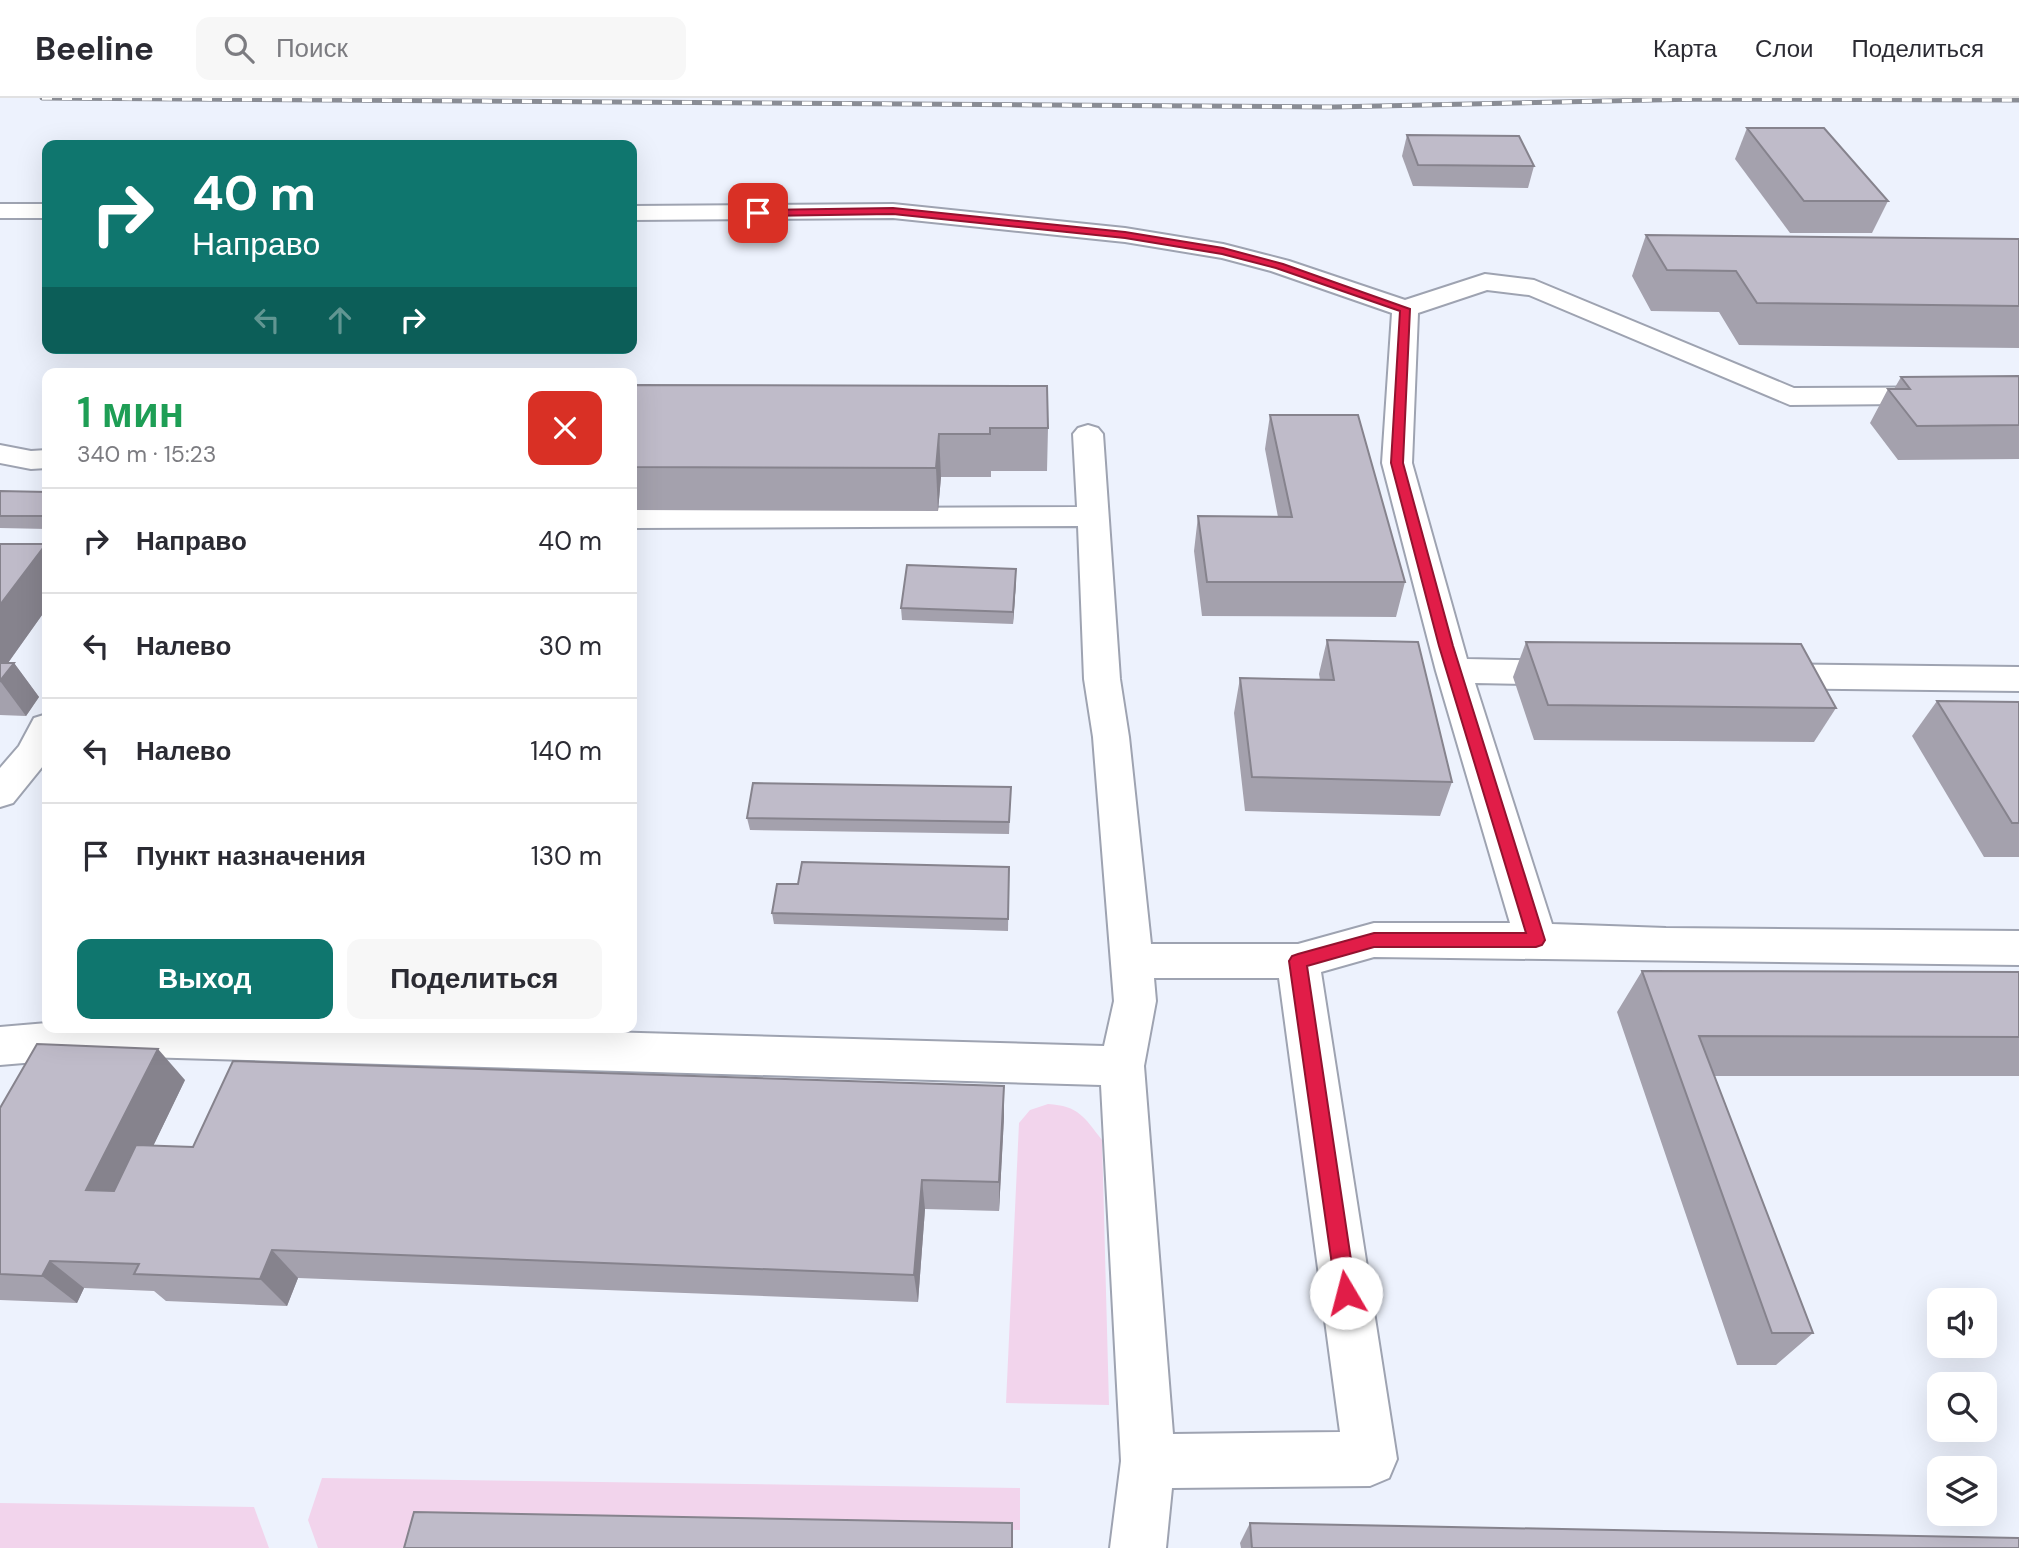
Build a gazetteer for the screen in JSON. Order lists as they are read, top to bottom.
{
  "page": {
    "header": "Beeline",
    "search": "Поиск",
    "nav": ["Карта", "Слои", "Поделиться"],
    "turn": ["40 m", "Направо"],
    "heading": ["1 мин", "340 m · 15:23"],
    "list": [
      {
        "name": "Направо",
        "value": "40 m"
      },
      {
        "name": "Налево",
        "value": "30 m"
      },
      {
        "name": "Налево",
        "value": "140 m"
      },
      {
        "name": "Пункт назначения",
        "value": "130 m"
      }
    ],
    "buttons": ["Выход", "Поделиться"]
  }
}
